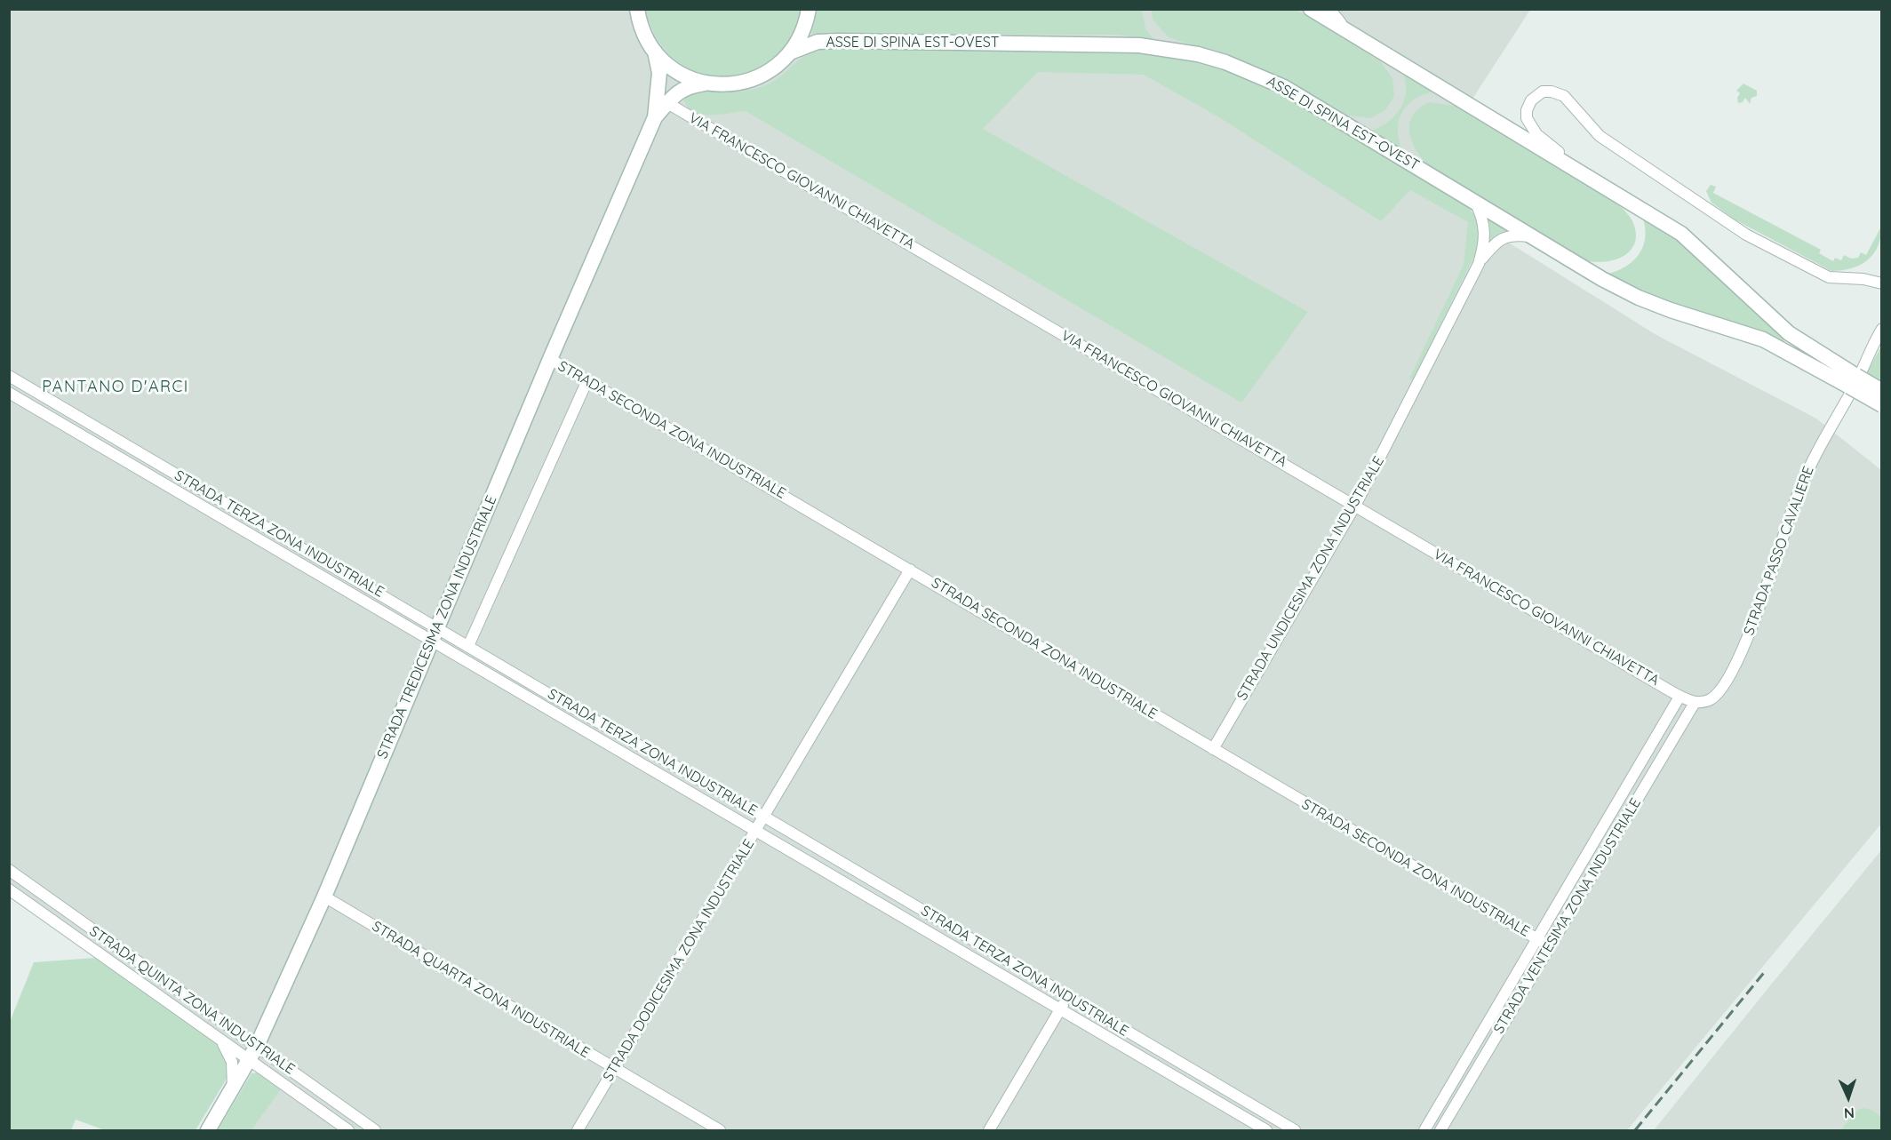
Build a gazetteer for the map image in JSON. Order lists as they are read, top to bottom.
{
  "streets": {
    "main road": ["ASSE DI SPINA EST-OVEST", "STRADA TREDICESIMA ZONA INDUSTRIALE"],
    "street": [
      "VIA FRANCESCO GIOVANNI CHIAVETTA",
      "STRADA SECONDA ZONA INDUSTRIALE",
      "STRADA TERZA ZONA INDUSTRIALE",
      "STRADA PASSO CAVALIERE",
      "STRADA UNDICESIMA ZONA INDUSTRIALE",
      "STRADA VENTESIMA ZONA INDUSTRIALE",
      "STRADA DODICESIMA ZONA INDUSTRIALE",
      "STRADA QUARTA ZONA INDUSTRIALE",
      "STRADA QUINTA ZONA INDUSTRIALE"
    ]
  },
  "crossings": [
    ["VIA FRANCESCO GIOVANNI CHIAVETTA", "STRADA PASSO CAVALIERE"],
    ["VIA FRANCESCO GIOVANNI CHIAVETTA", "STRADA UNDICESIMA ZONA INDUSTRIALE"],
    ["VIA FRANCESCO GIOVANNI CHIAVETTA", "STRADA VENTESIMA ZONA INDUSTRIALE"],
    ["STRADA SECONDA ZONA INDUSTRIALE", "STRADA UNDICESIMA ZONA INDUSTRIALE"],
    ["STRADA SECONDA ZONA INDUSTRIALE", "STRADA TREDICESIMA ZONA INDUSTRIALE"],
    ["STRADA SECONDA ZONA INDUSTRIALE", "STRADA VENTESIMA ZONA INDUSTRIALE"],
    ["STRADA SECONDA ZONA INDUSTRIALE", "STRADA DODICESIMA ZONA INDUSTRIALE"],
    ["STRADA TERZA ZONA INDUSTRIALE", "STRADA TREDICESIMA ZONA INDUSTRIALE"],
    ["STRADA TERZA ZONA INDUSTRIALE", "STRADA DODICESIMA ZONA INDUSTRIALE"],
    ["STRADA PASSO CAVALIERE", "STRADA VENTESIMA ZONA INDUSTRIALE"],
    ["STRADA TREDICESIMA ZONA INDUSTRIALE", "STRADA QUARTA ZONA INDUSTRIALE"],
    ["STRADA TREDICESIMA ZONA INDUSTRIALE", "STRADA QUINTA ZONA INDUSTRIALE"],
    ["STRADA DODICESIMA ZONA INDUSTRIALE", "STRADA QUARTA ZONA INDUSTRIALE"]
  ],
  "districts": ["PANTANO D'ARCI"],
  "north": "bottom"
}
